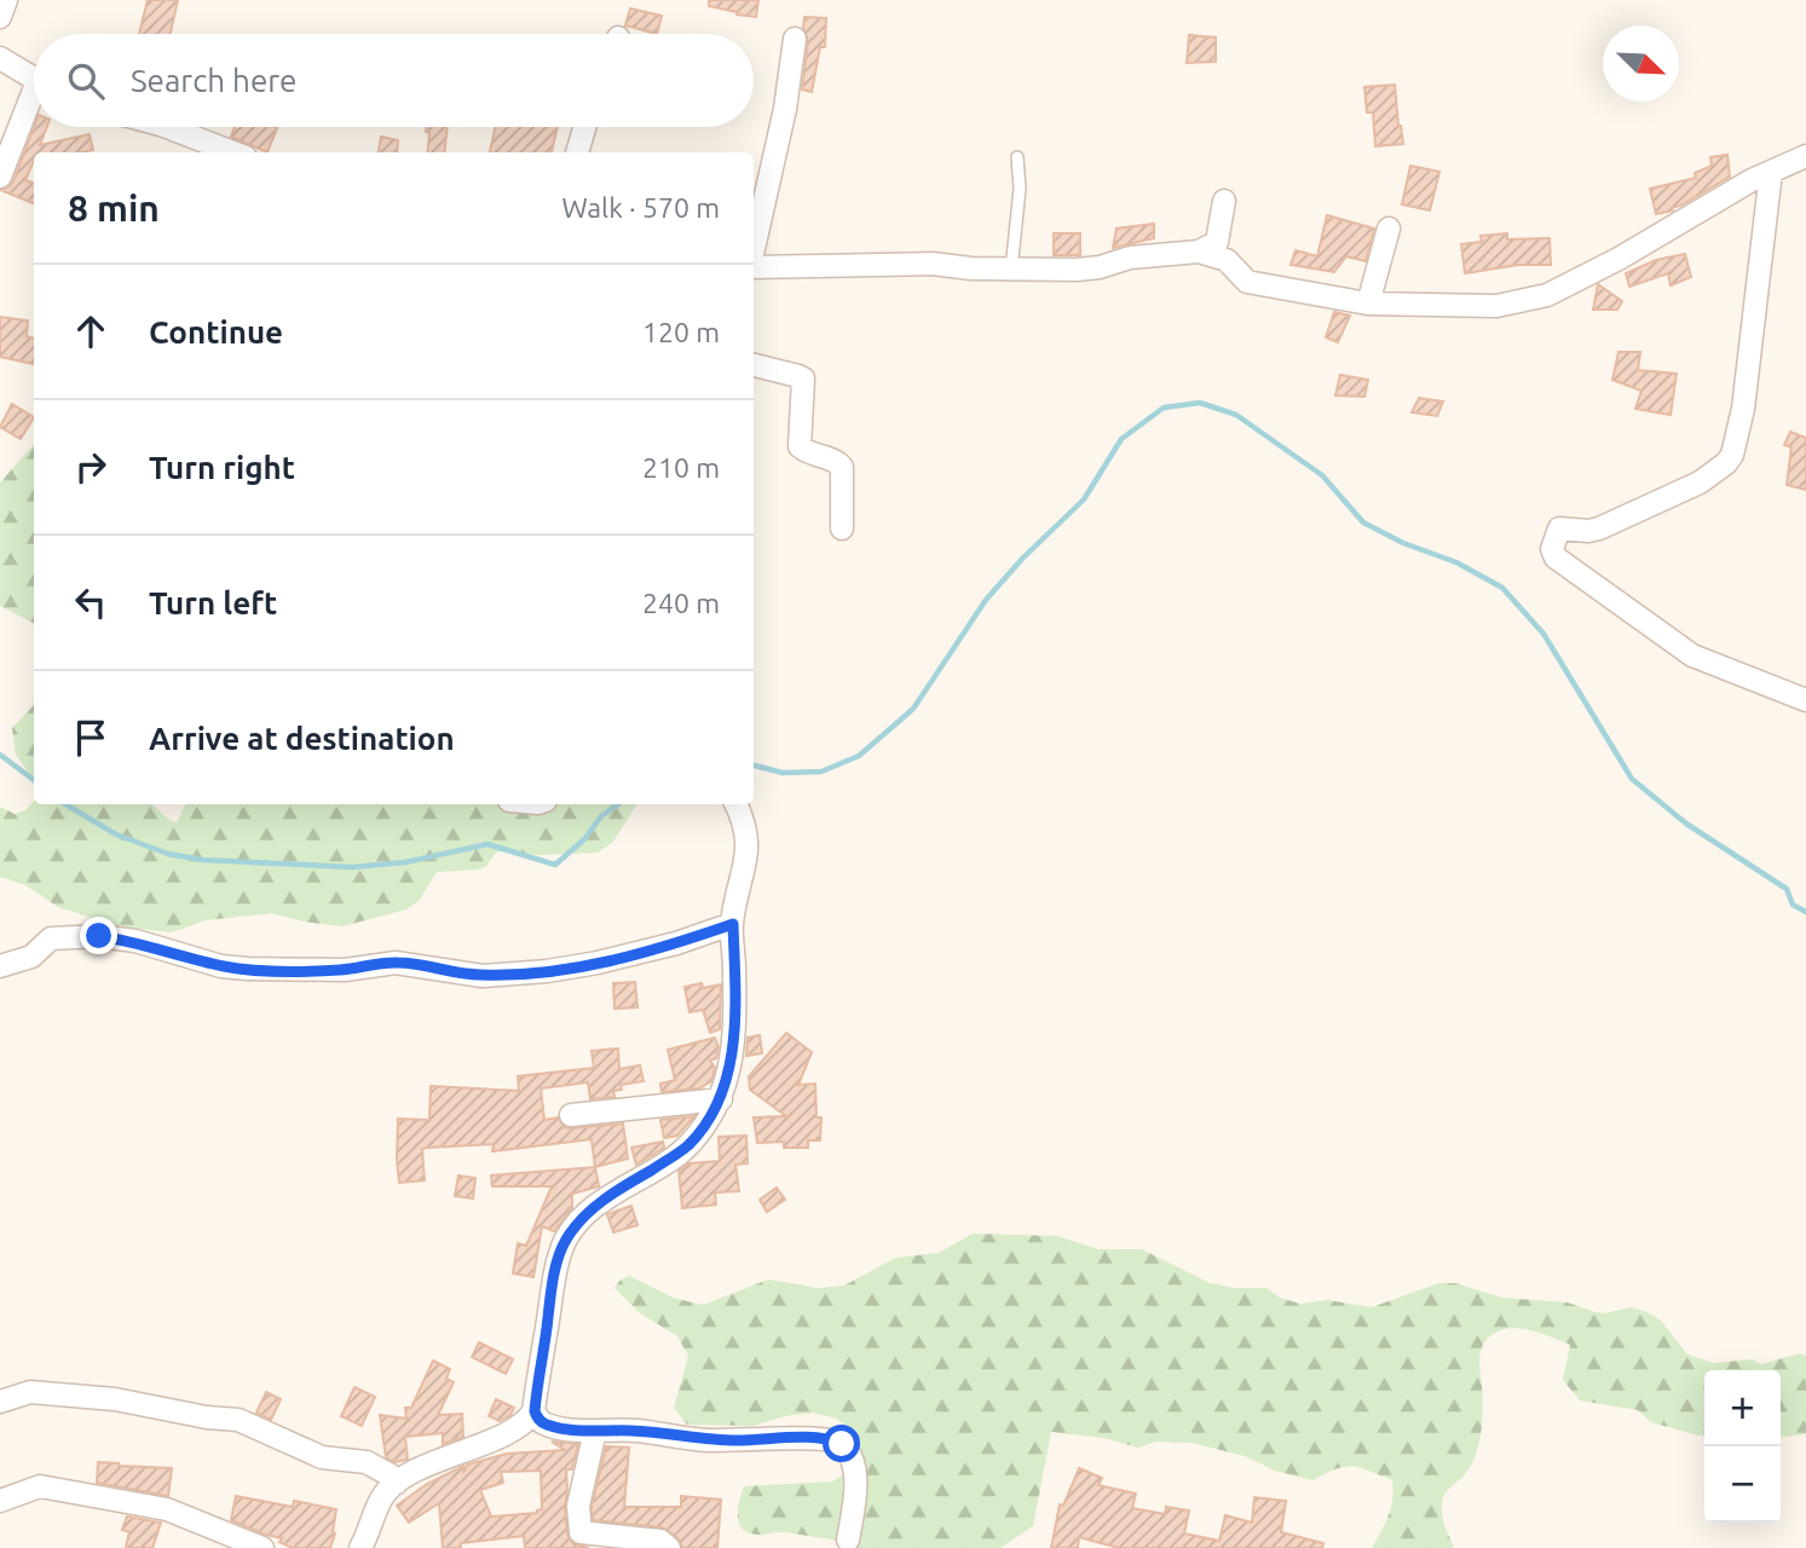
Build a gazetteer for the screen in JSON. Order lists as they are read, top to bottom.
{
  "north": "bottom right",
  "page": {
    "search": "Search here",
    "heading": ["8 min", "Walk · 570 m"],
    "list": [
      ["Continue", "120 m"],
      ["Turn right", "210 m"],
      ["Turn left", "240 m"],
      "Arrive at destination"
    ],
    "map_buttons": ["+", "−"]
  }
}
